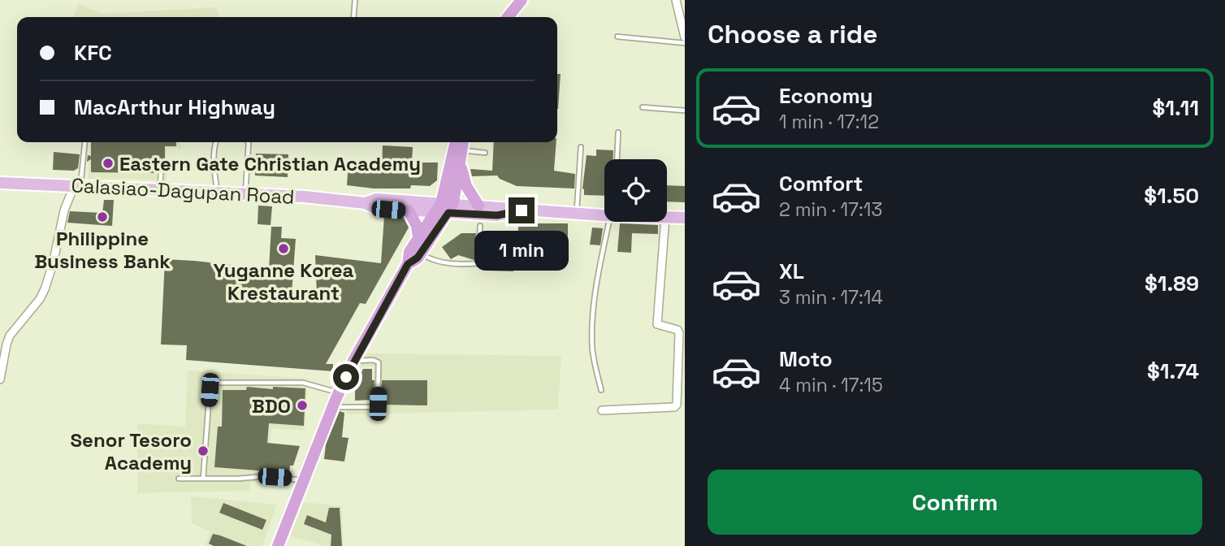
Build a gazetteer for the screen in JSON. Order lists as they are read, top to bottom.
{
  "streets": {
    "main road": ["Calasiao-Dagupan Road"]
  },
  "places": [
    "Eastern Gate Christian Academy",
    "Philippine Business Bank",
    "Yuganne Korea Krestaurant",
    "BDO",
    "Senor Tesoro Academy"
  ],
  "page": {
    "heading": "Choose a ride",
    "banner": ["KFC", "MacArthur Highway"],
    "list": [
      {
        "name": "Economy",
        "note": "1 min · 17:12",
        "value": "$1.11"
      },
      {
        "name": "Comfort",
        "note": "2 min · 17:13",
        "value": "$1.50"
      },
      {
        "name": "XL",
        "note": "3 min · 17:14",
        "value": "$1.89"
      },
      {
        "name": "Moto",
        "note": "4 min · 17:15",
        "value": "$1.74"
      }
    ],
    "bubble": "1 min",
    "buttons": "Confirm"
  }
}
